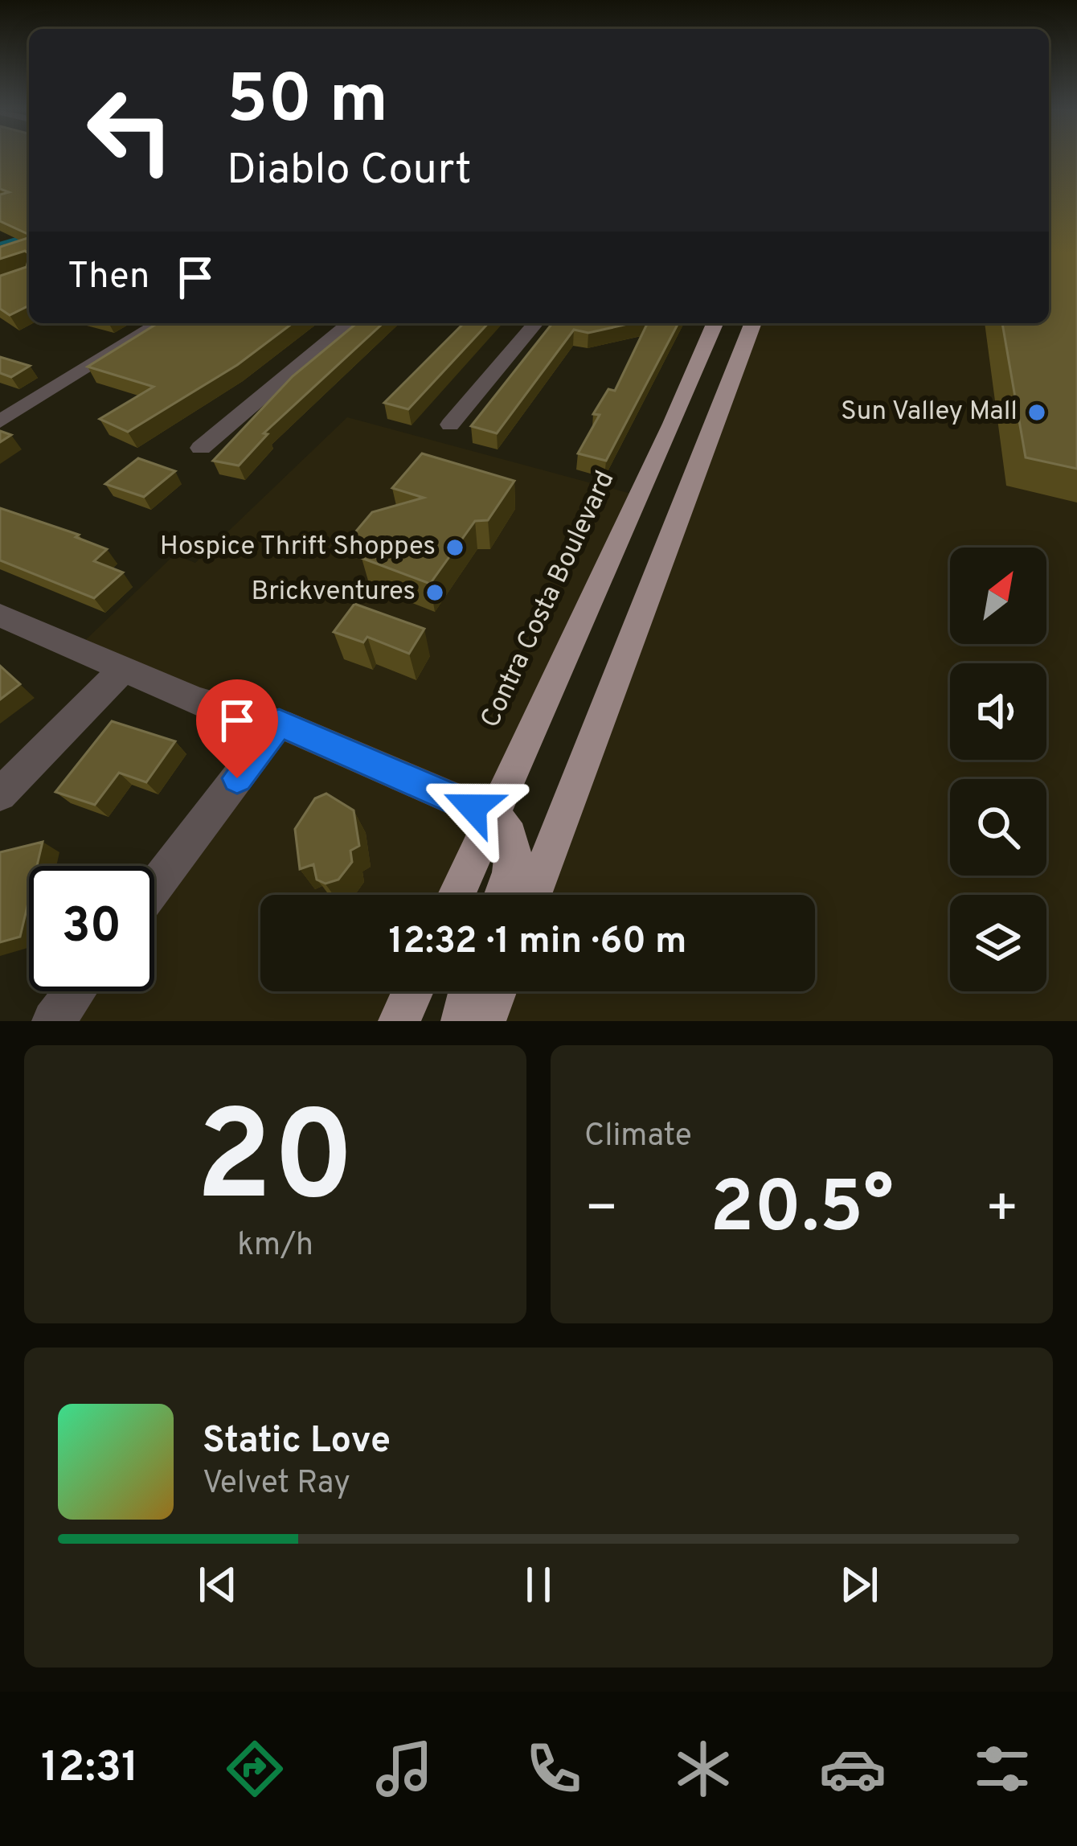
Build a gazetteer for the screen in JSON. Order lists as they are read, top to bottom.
{
  "streets": {
    "main road": ["Contra Costa Boulevard"]
  },
  "places": ["Sun Valley Mall", "Hospice Thrift Shoppes", "Brickventures"],
  "north": "top right",
  "page": {
    "turn": ["50 m", "Diablo Court"],
    "then": "Then",
    "limit": "30",
    "trip": "12:32 · 1 min · 60 m",
    "tile": [
      ["20", "km/h"],
      "Climate"
    ],
    "heat": ["−", "20.5°", "+"],
    "song": ["Static Love", "Velvet Ray"],
    "tabs": "12:31"
  }
}
